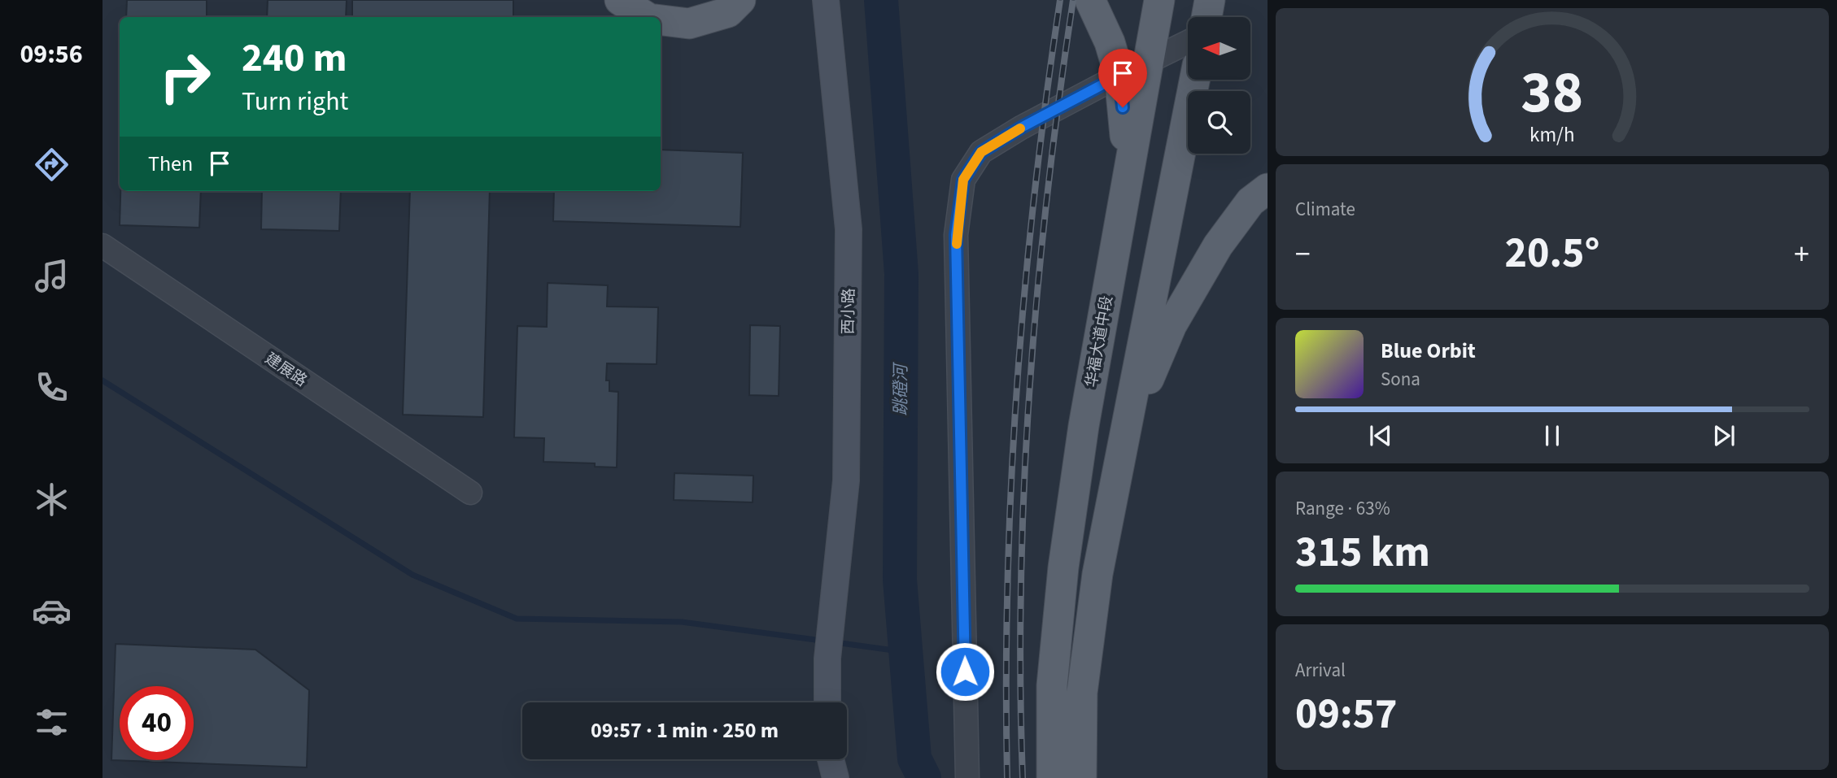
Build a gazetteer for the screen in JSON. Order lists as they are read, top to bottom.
{
  "streets": {
    "main road": ["西小路", "华福大道中段"],
    "street": ["建展路"]
  },
  "water": ["跳磴河"],
  "north": "left",
  "page": {
    "tabs": "09:56",
    "turn": ["240 m", "Turn right"],
    "then": "Then",
    "tile": [
      "Climate",
      ["Range · 63%", "315 km"],
      ["Arrival", "09:57"]
    ],
    "heat": ["−", "20.5°", "+"],
    "song": ["Blue Orbit", "Sona"],
    "limit": "40",
    "trip": "09:57 · 1 min · 250 m",
    "gauge": ["38", "km/h"]
  }
}
